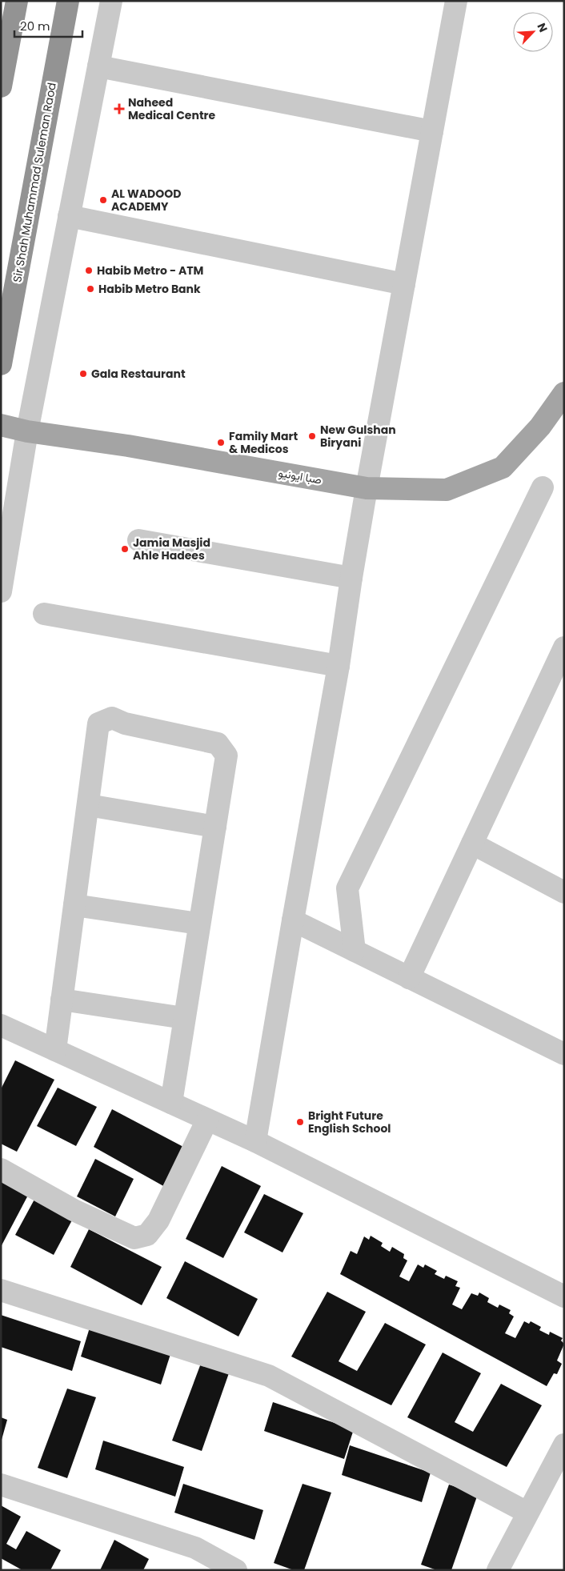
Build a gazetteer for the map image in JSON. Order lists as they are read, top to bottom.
{
  "streets": {
    "highway": ["Sir Shah Muhammad Suleman Raod"],
    "main road": ["صبا ایونیو"]
  },
  "places": {
    "health": ["Naheed Medical Centre"],
    "other": [
      "AL WADOOD ACADEMY",
      "Habib Metro - ATM",
      "Habib Metro Bank",
      "Gala Restaurant",
      "New Gulshan Biryani",
      "Family Mart & Medicos",
      "Jamia Masjid Ahle Hadees",
      "Bright Future English School"
    ]
  },
  "scale_bar": "20 m",
  "north": "top right"
}
